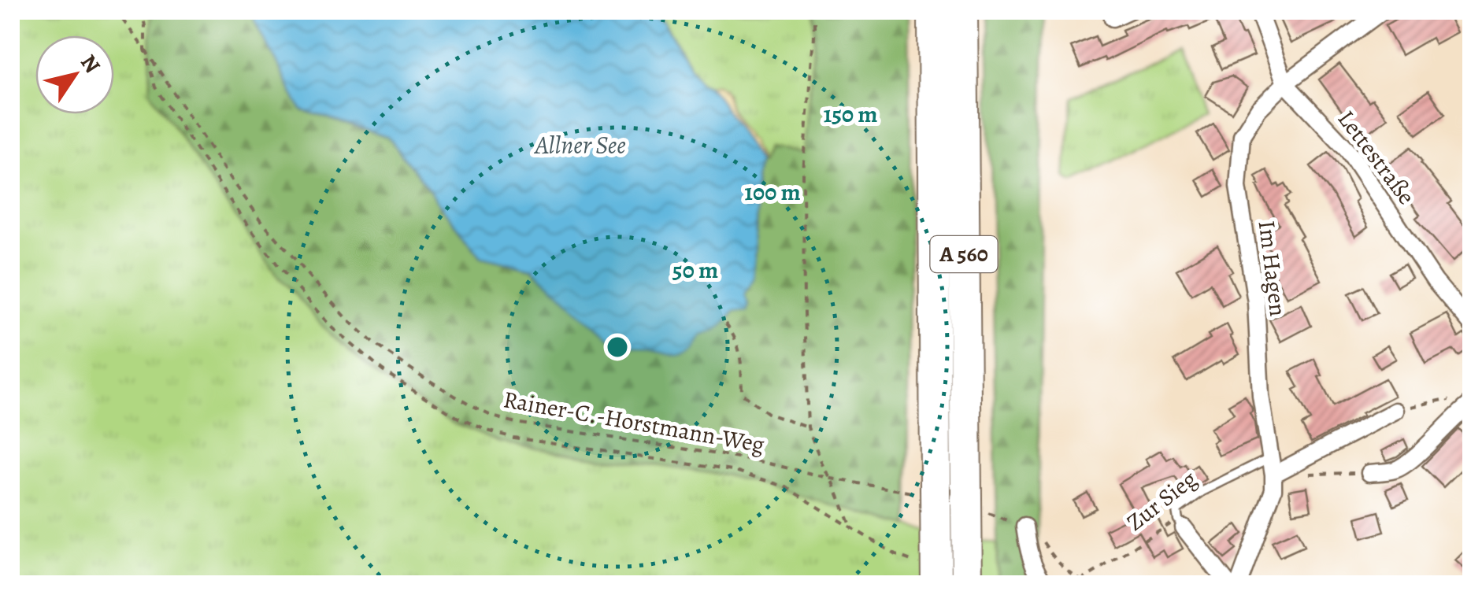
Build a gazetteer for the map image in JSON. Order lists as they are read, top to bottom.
{
  "streets": {
    "highway": ["A 560"],
    "street": ["Lettestraße", "Im Hagen"],
    "lane": ["Zur Sieg"],
    "path": ["Rainer-C.-Horstmann-Weg"]
  },
  "crossings": [
    ["Lettestraße", "Im Hagen"],
    ["Im Hagen", "Zur Sieg"]
  ],
  "water": ["Allner See"],
  "north": "top right",
  "rings": ["150 m", "100 m", "50 m"]
}
